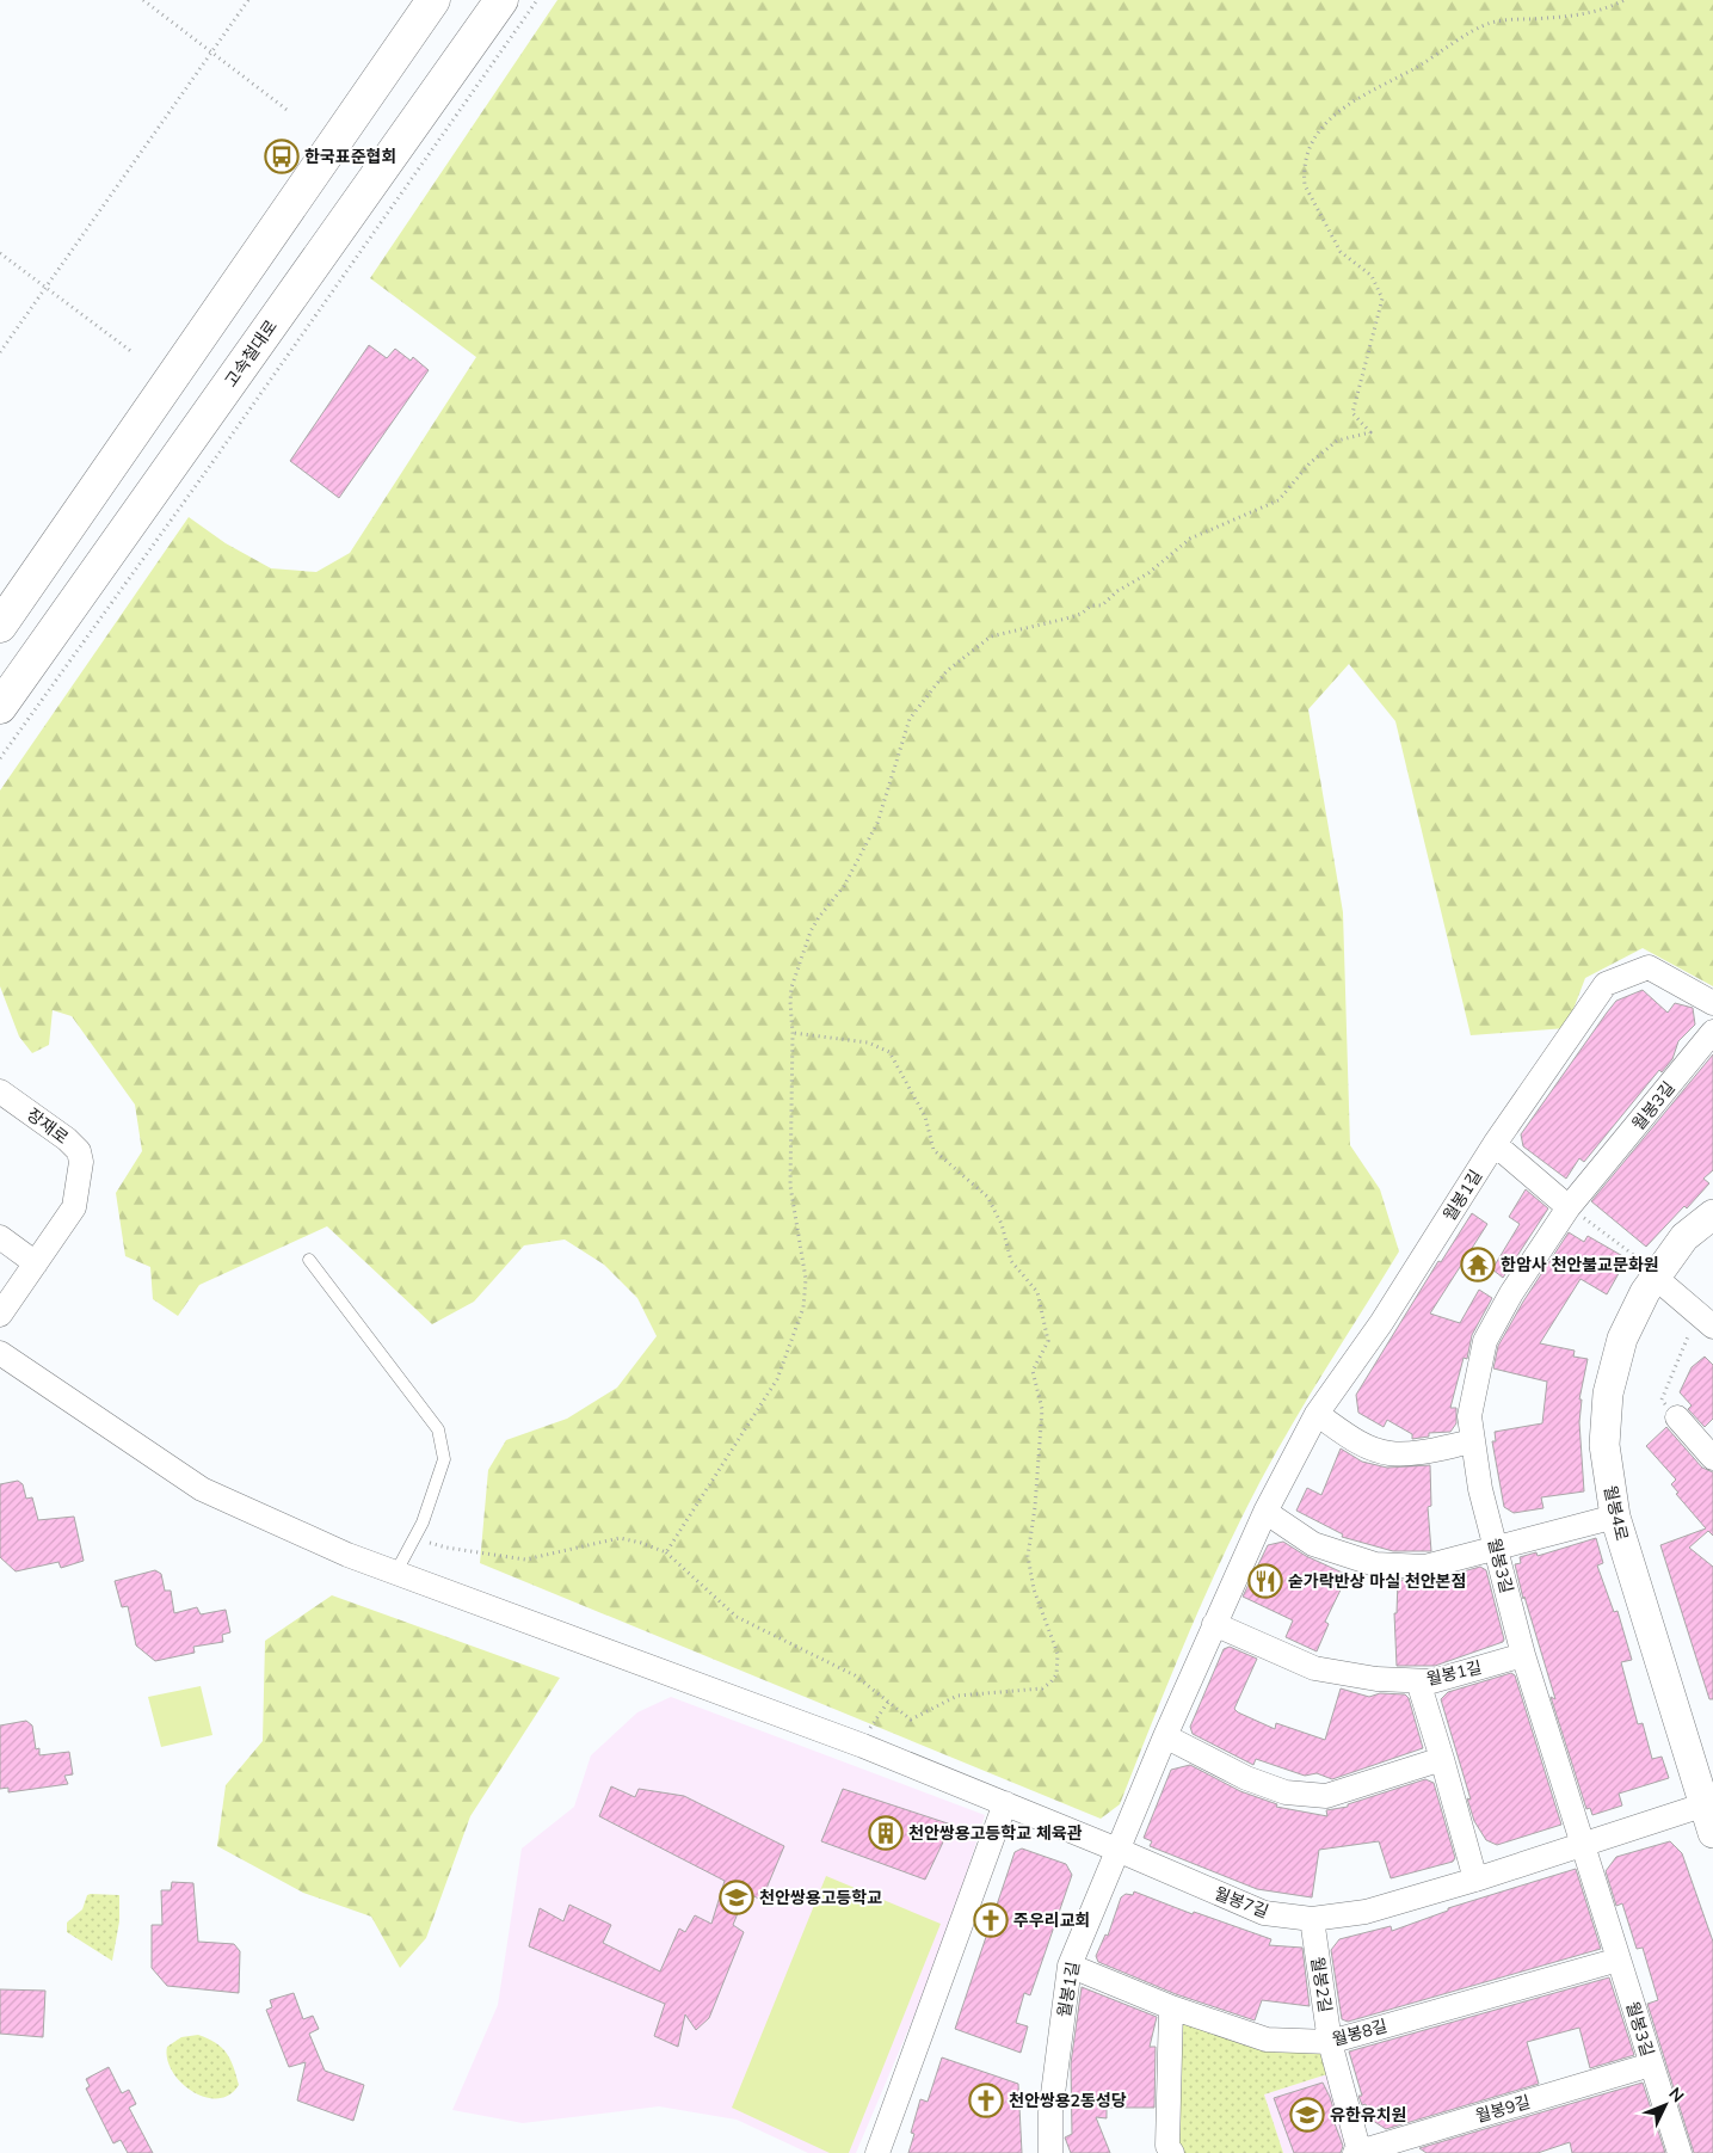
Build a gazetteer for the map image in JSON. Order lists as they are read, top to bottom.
{
  "streets": {
    "main road": ["고속철대로"],
    "street": [
      "월봉3길",
      "장재로",
      "월봉1길",
      "월봉4로",
      "월봉7길",
      "월봉2길",
      "월봉8길",
      "월봉9길"
    ]
  },
  "crossings": [
    ["월봉3길", "월봉1길"],
    ["월봉3길", "월봉7길"],
    ["월봉3길", "월봉8길"],
    ["월봉3길", "월봉9길"],
    ["월봉1길", "월봉7길"],
    ["월봉1길", "월봉8길"],
    ["월봉4로", "월봉7길"],
    ["월봉7길", "월봉2길"],
    ["월봉2길", "월봉8길"],
    ["월봉2길", "월봉9길"]
  ],
  "places": {
    "bus stop": ["한국표준협회"],
    "temple": ["한암사 천안불교문화원"],
    "restaurant": ["숟가락반상 마실 천안본점"],
    "building": ["천안쌍용고등학교 체육관"],
    "school or university": ["천안쌍용고등학교", "유한유치원"],
    "church": ["주우리교회", "천안쌍용2동성당"]
  },
  "north": "top right"
}
